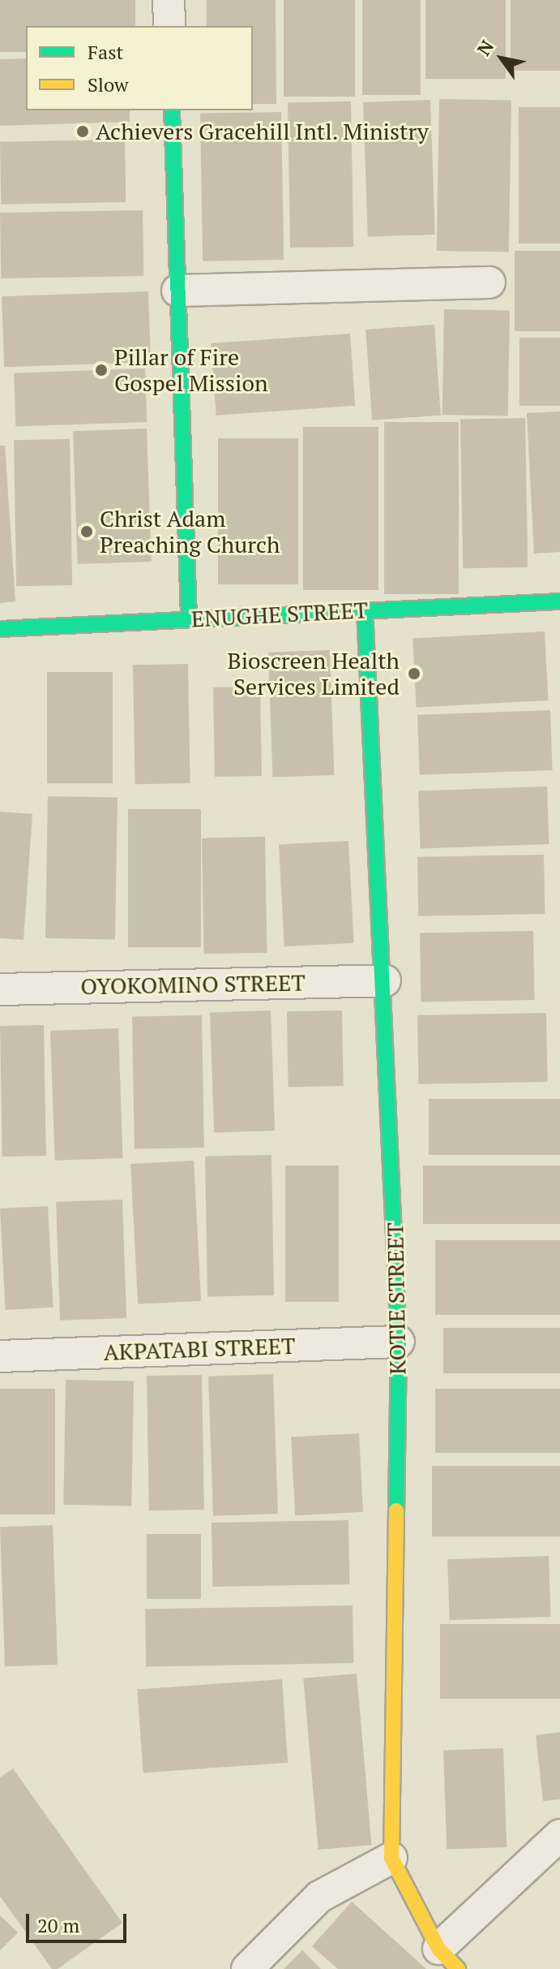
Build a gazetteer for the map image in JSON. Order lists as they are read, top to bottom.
{
  "streets": {
    "street": [
      "ENUGHE STREET",
      "OYOKOMINO STREET",
      "KOTIE STREET",
      "AKPATABI STREET"
    ]
  },
  "crossings": [
    ["ENUGHE STREET", "KOTIE STREET"],
    ["OYOKOMINO STREET", "KOTIE STREET"],
    ["KOTIE STREET", "AKPATABI STREET"]
  ],
  "places": [
    "Achievers Gracehill Intl. Ministry",
    "Pillar of Fire Gospel Mission",
    "Christ Adam Preaching Church",
    "Bioscreen Health Services Limited"
  ],
  "legend": ["Fast", "Slow"],
  "scale_bar": "20 m",
  "north": "top left"
}
